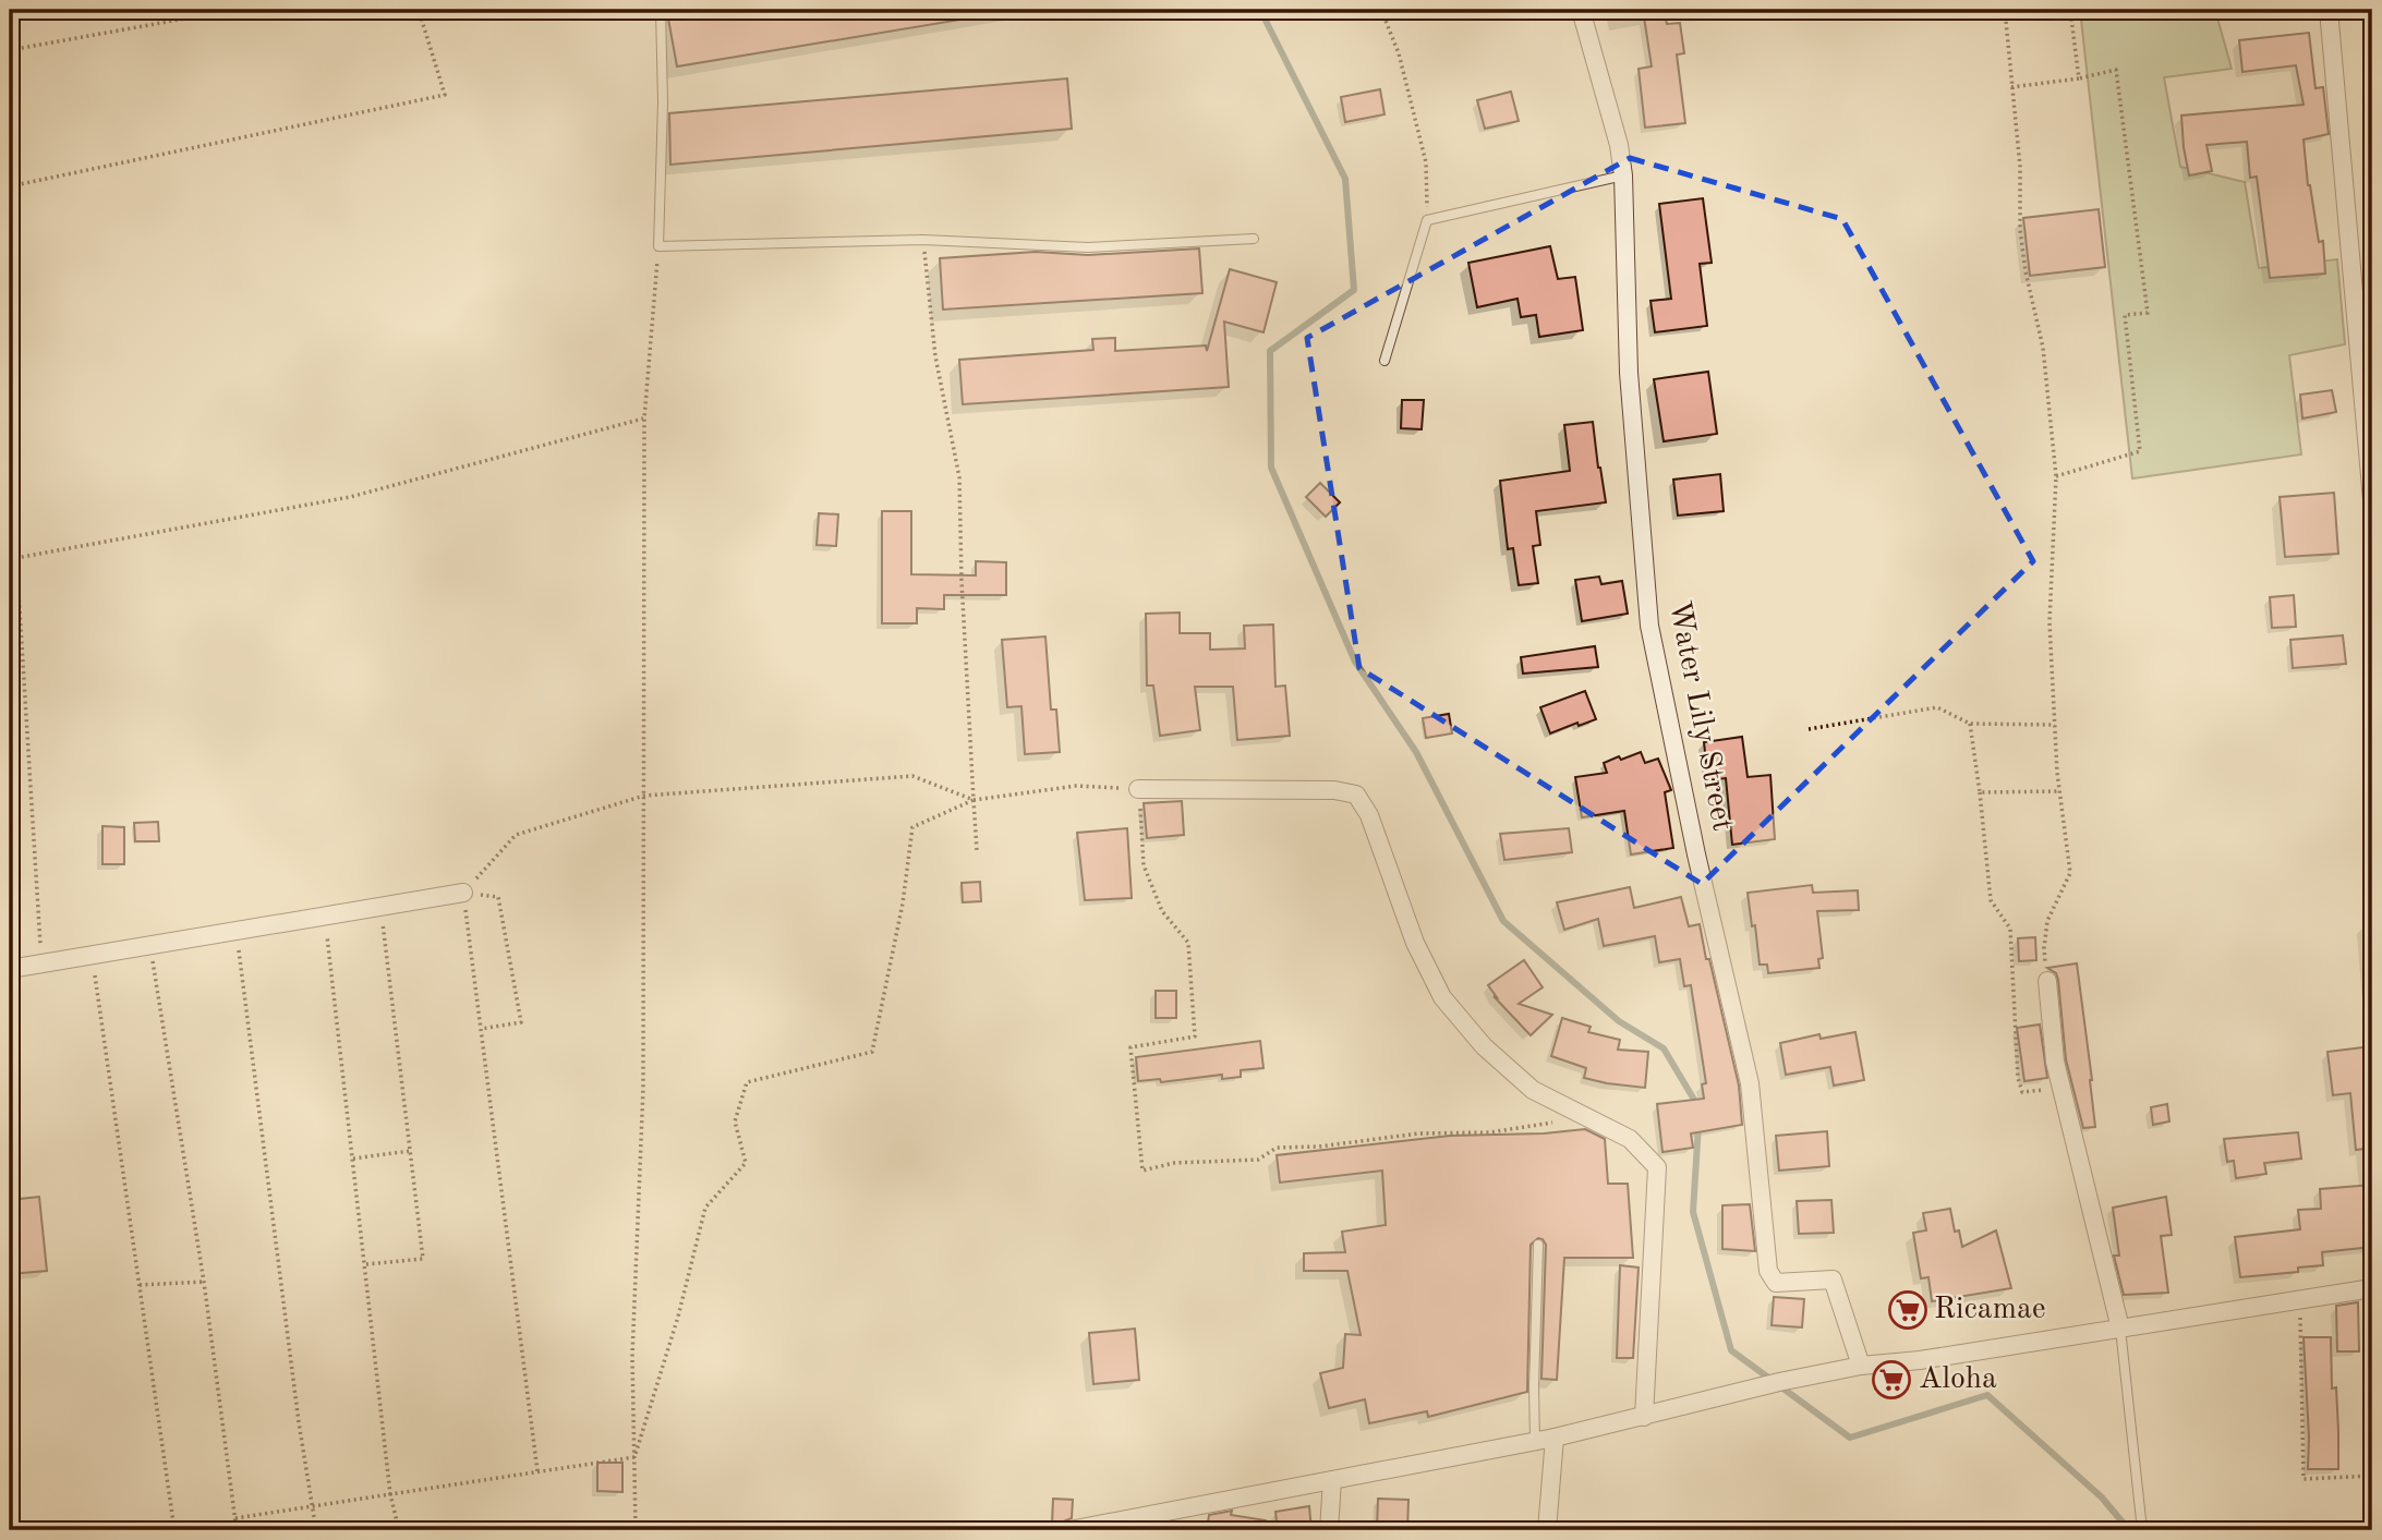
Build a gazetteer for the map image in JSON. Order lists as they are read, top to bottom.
{
  "streets": {
    "street": ["Water Lily Street"]
  },
  "places": {
    "supermarket": ["Ricamae", "Aloha"]
  }
}
